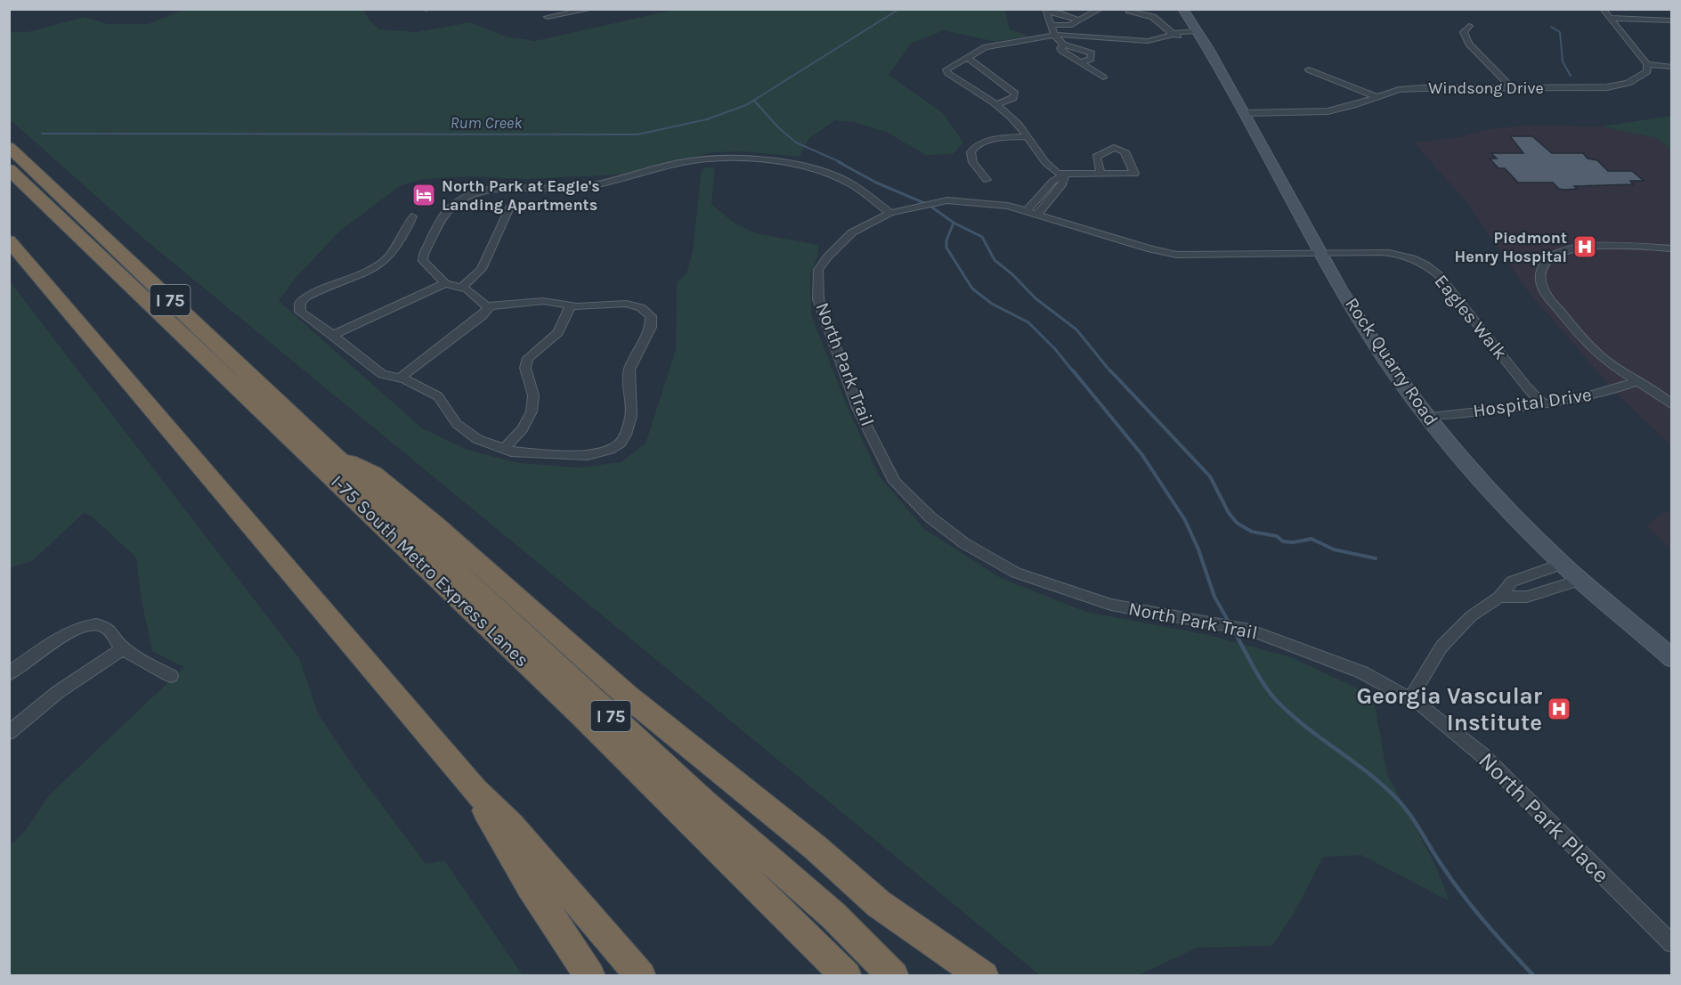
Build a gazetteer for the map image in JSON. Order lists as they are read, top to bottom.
{
  "streets": {
    "highway": ["I 75", "I-75 South Metro Express Lanes"],
    "street": [
      "Windsong Drive",
      "Eagles Walk",
      "Rock Quarry Road",
      "North Park Trail",
      "Hospital Drive",
      "North Park Place"
    ]
  },
  "crossings": [
    ["Windsong Drive", "Rock Quarry Road"],
    ["Eagles Walk", "Rock Quarry Road"],
    ["Eagles Walk", "North Park Trail"],
    ["Eagles Walk", "Hospital Drive"],
    ["Rock Quarry Road", "North Park Trail"],
    ["Rock Quarry Road", "Hospital Drive"],
    ["North Park Trail", "North Park Place"]
  ],
  "water": ["Rum Creek"],
  "places": {
    "hotel": ["North Park at Eagle's Landing Apartments"],
    "hospital": ["Piedmont Henry Hospital", "Georgia Vascular Institute"]
  }
}
